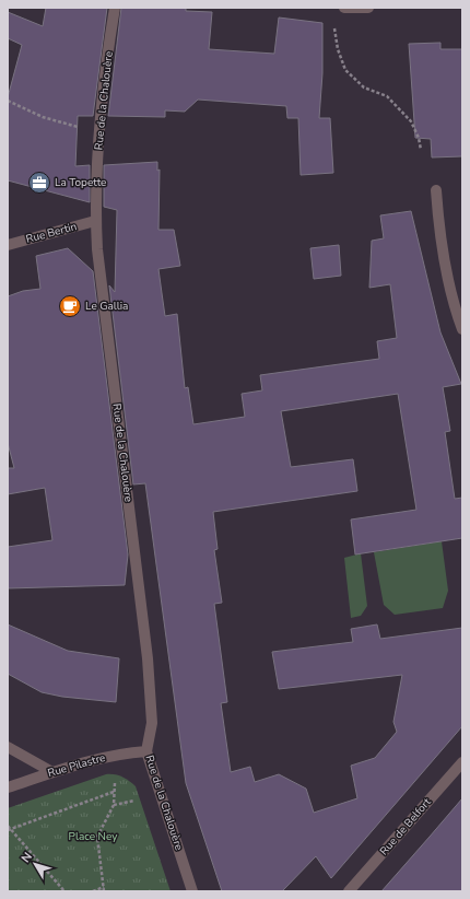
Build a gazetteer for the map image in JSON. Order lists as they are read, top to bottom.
{
  "streets": {
    "street": [
      "Rue de la Chalouère",
      "Rue Bertin",
      "Rue Pilastre",
      "Rue de Belfort"
    ]
  },
  "crossings": [
    ["Rue de la Chalouère", "Rue Bertin"],
    ["Rue de la Chalouère", "Rue Pilastre"]
  ],
  "parks": ["Place Ney"],
  "places": {
    "office": ["La Topette"],
    "cafe": ["Le Gallia"]
  },
  "north": "top left"
}
